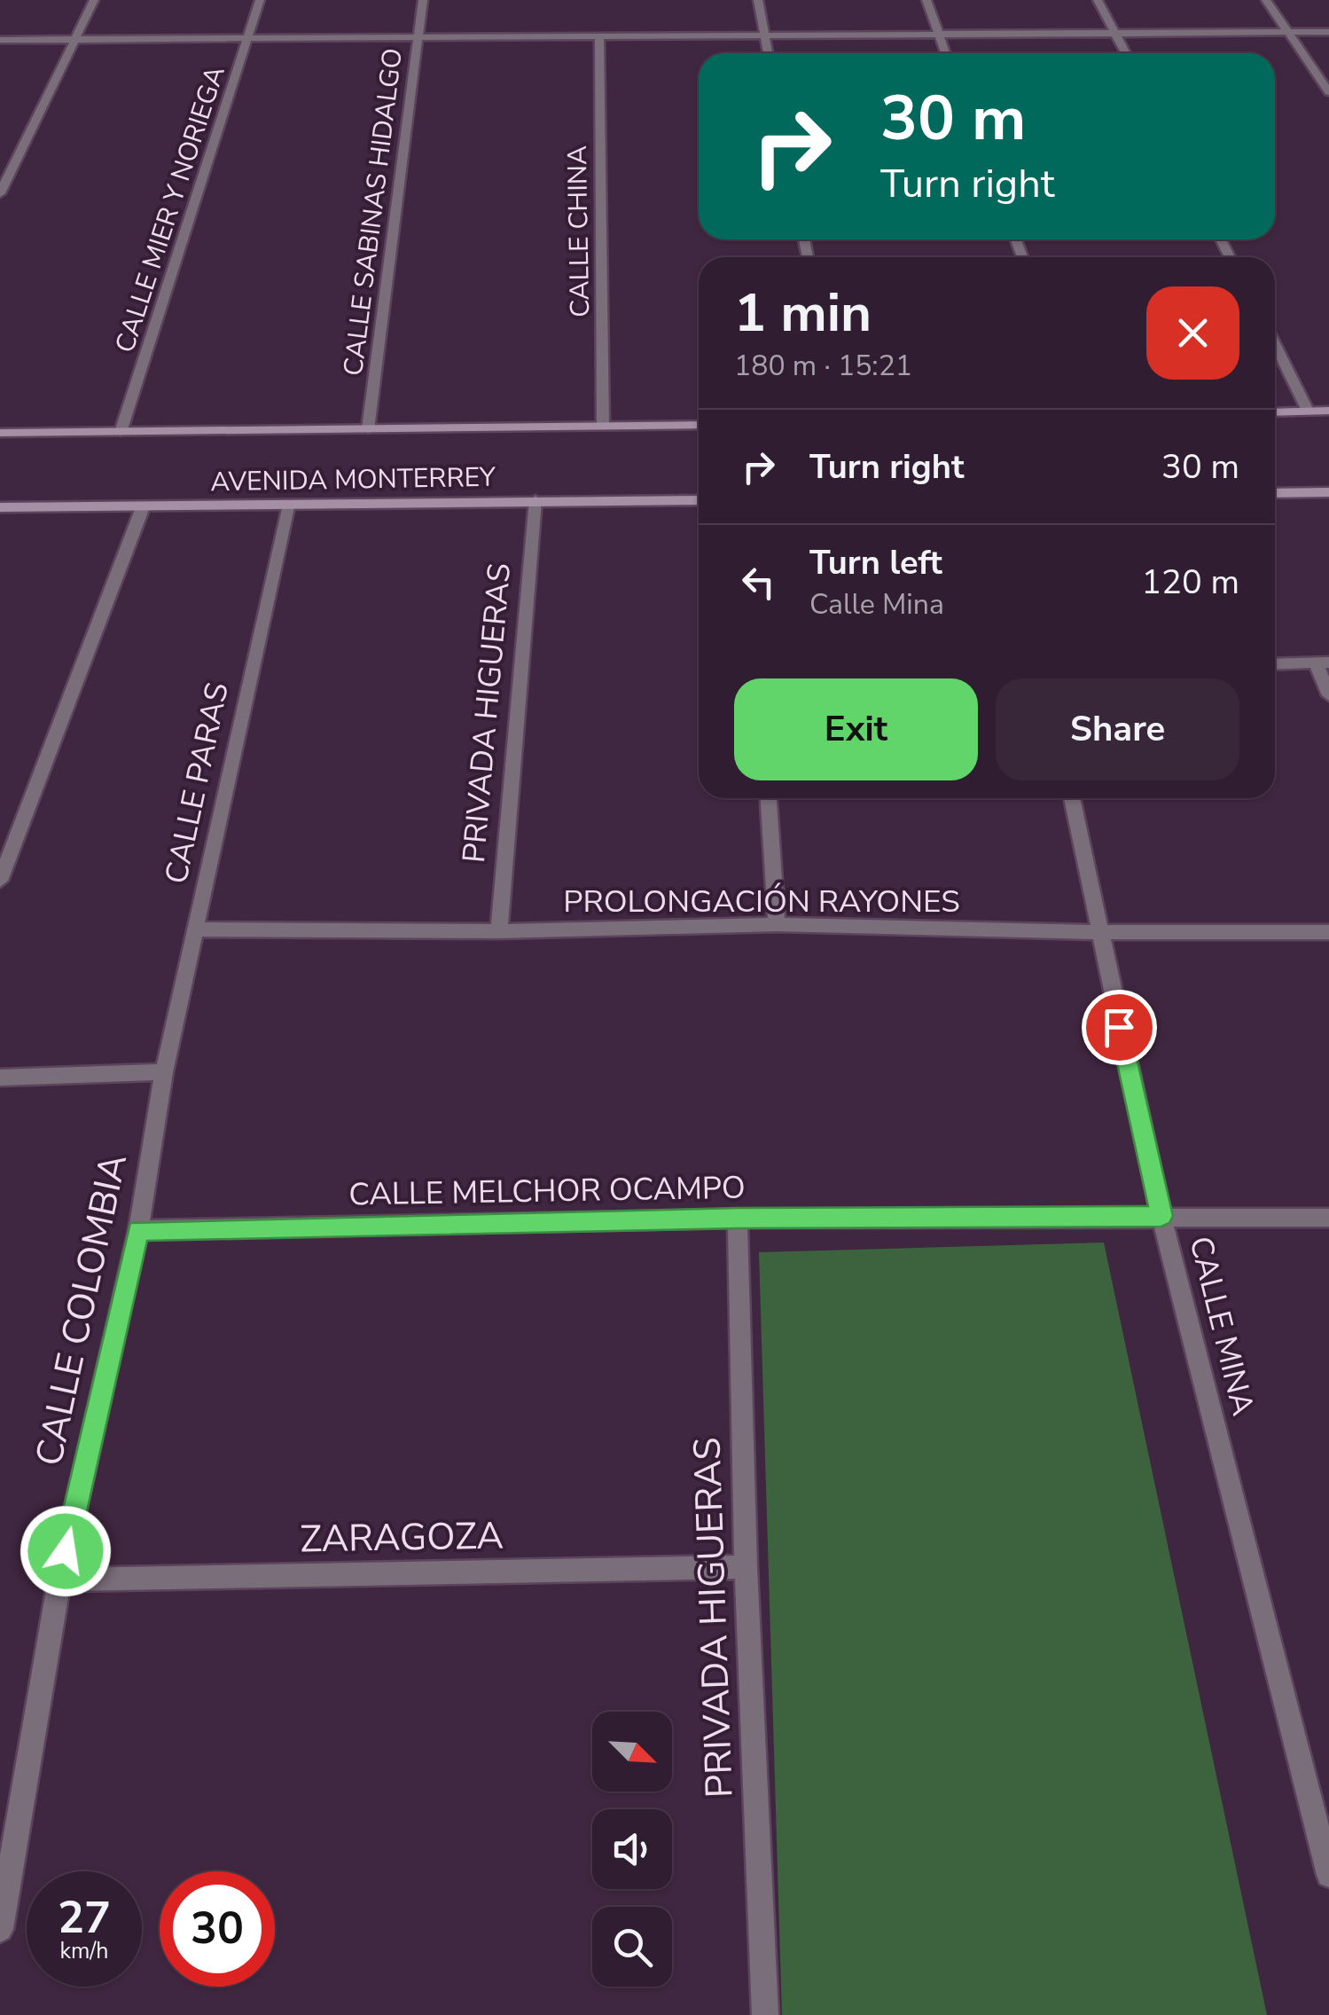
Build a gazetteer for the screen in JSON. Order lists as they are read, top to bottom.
{
  "streets": {
    "street": [
      "CALLE MIER Y NORIEGA",
      "CALLE SABINAS HIDALGO",
      "CALLE CHINA",
      "AVENIDA MONTERREY",
      "PRIVADA HIGUERAS",
      "CALLE PARAS",
      "PROLONGACIÓN RAYONES",
      "CALLE MELCHOR OCAMPO",
      "CALLE COLOMBIA",
      "CALLE MINA",
      "ZARAGOZA"
    ]
  },
  "crossings": [
    ["CALLE MIER Y NORIEGA", "AVENIDA MONTERREY"],
    ["CALLE SABINAS HIDALGO", "AVENIDA MONTERREY"],
    ["CALLE CHINA", "AVENIDA MONTERREY"],
    ["AVENIDA MONTERREY", "PRIVADA HIGUERAS"],
    ["AVENIDA MONTERREY", "CALLE PARAS"],
    ["PRIVADA HIGUERAS", "PROLONGACIÓN RAYONES"],
    ["PRIVADA HIGUERAS", "CALLE MELCHOR OCAMPO"],
    ["PRIVADA HIGUERAS", "ZARAGOZA"],
    ["CALLE PARAS", "PROLONGACIÓN RAYONES"],
    ["CALLE PARAS", "CALLE COLOMBIA"],
    ["PROLONGACIÓN RAYONES", "CALLE MINA"],
    ["CALLE MELCHOR OCAMPO", "CALLE COLOMBIA"],
    ["CALLE MELCHOR OCAMPO", "CALLE MINA"],
    ["CALLE COLOMBIA", "ZARAGOZA"]
  ],
  "north": "bottom right",
  "page": {
    "turn": ["30 m", "Turn right"],
    "heading": ["1 min", "180 m · 15:21"],
    "list": [
      {
        "name": "Turn right",
        "value": "30 m"
      },
      {
        "name": "Turn left",
        "note": "Calle Mina",
        "value": "120 m"
      }
    ],
    "buttons": ["Exit", "Share"],
    "speed": "27 km/h",
    "limit": "30"
  }
}
